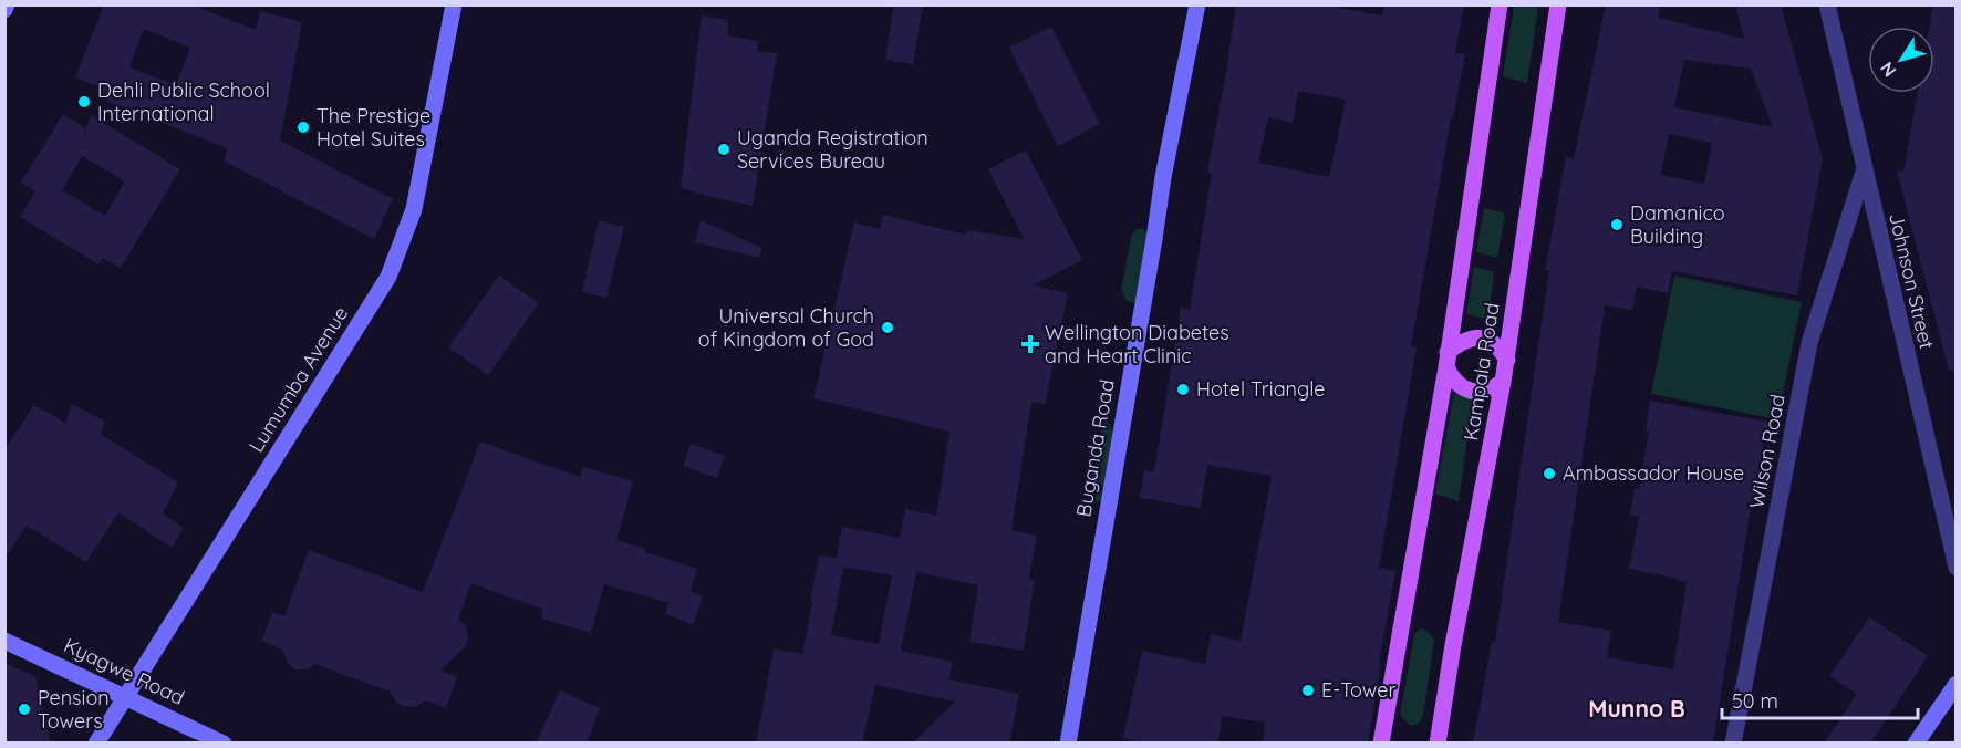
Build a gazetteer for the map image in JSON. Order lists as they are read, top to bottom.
{
  "streets": {
    "main road": [
      "Kampala Road",
      "Lumumba Avenue",
      "Buganda Road",
      "Kyagwe Road"
    ],
    "street": ["Johnson Street", "Wilson Road"]
  },
  "crossings": [
    ["Johnson Street", "Wilson Road"],
    ["Lumumba Avenue", "Kyagwe Road"]
  ],
  "districts": ["Munno B"],
  "places": {
    "other": [
      "Dehli Public School International",
      "The Prestige Hotel Suites",
      "Uganda Registration Services Bureau",
      "Damanico Building",
      "Universal Church of Kingdom of God",
      "Hotel Triangle",
      "Ambassador House",
      "E-Tower",
      "Pension Towers"
    ],
    "health": ["Wellington Diabetes and Heart Clinic"]
  },
  "scale_bar": "50 m",
  "north": "bottom left"
}
